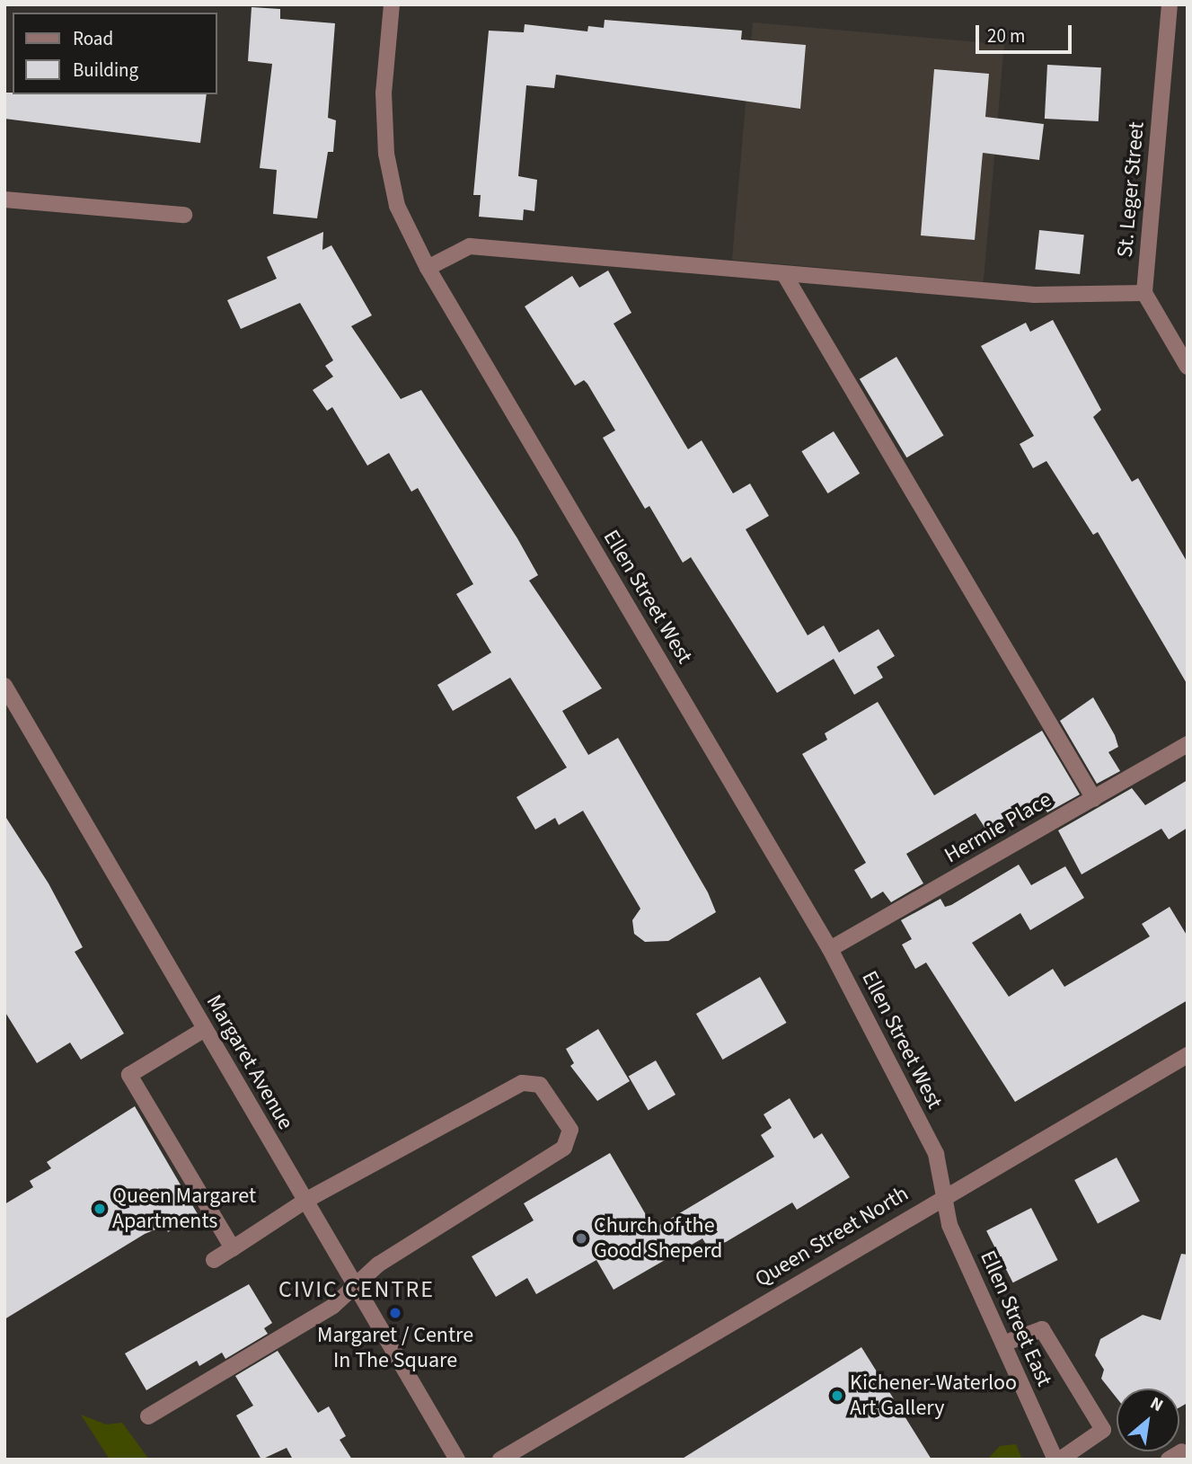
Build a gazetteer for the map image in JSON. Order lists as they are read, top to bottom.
{
  "streets": {
    "street": [
      "St. Leger Street",
      "Ellen Street West",
      "Hermie Place",
      "Margaret Avenue",
      "Queen Street North",
      "Ellen Street East"
    ]
  },
  "crossings": [
    ["Ellen Street West", "Hermie Place"],
    ["Ellen Street West", "Queen Street North"],
    ["Ellen Street West", "Ellen Street East"],
    ["Queen Street North", "Ellen Street East"]
  ],
  "districts": ["CIVIC CENTRE"],
  "places": [
    "Queen Margaret Apartments",
    "Church of the Good Sheperd",
    "Margaret / Centre In The Square",
    "Kichener-Waterloo Art Gallery"
  ],
  "legend": ["Road", "Building"],
  "scale_bar": "20 m",
  "north": "top right"
}
